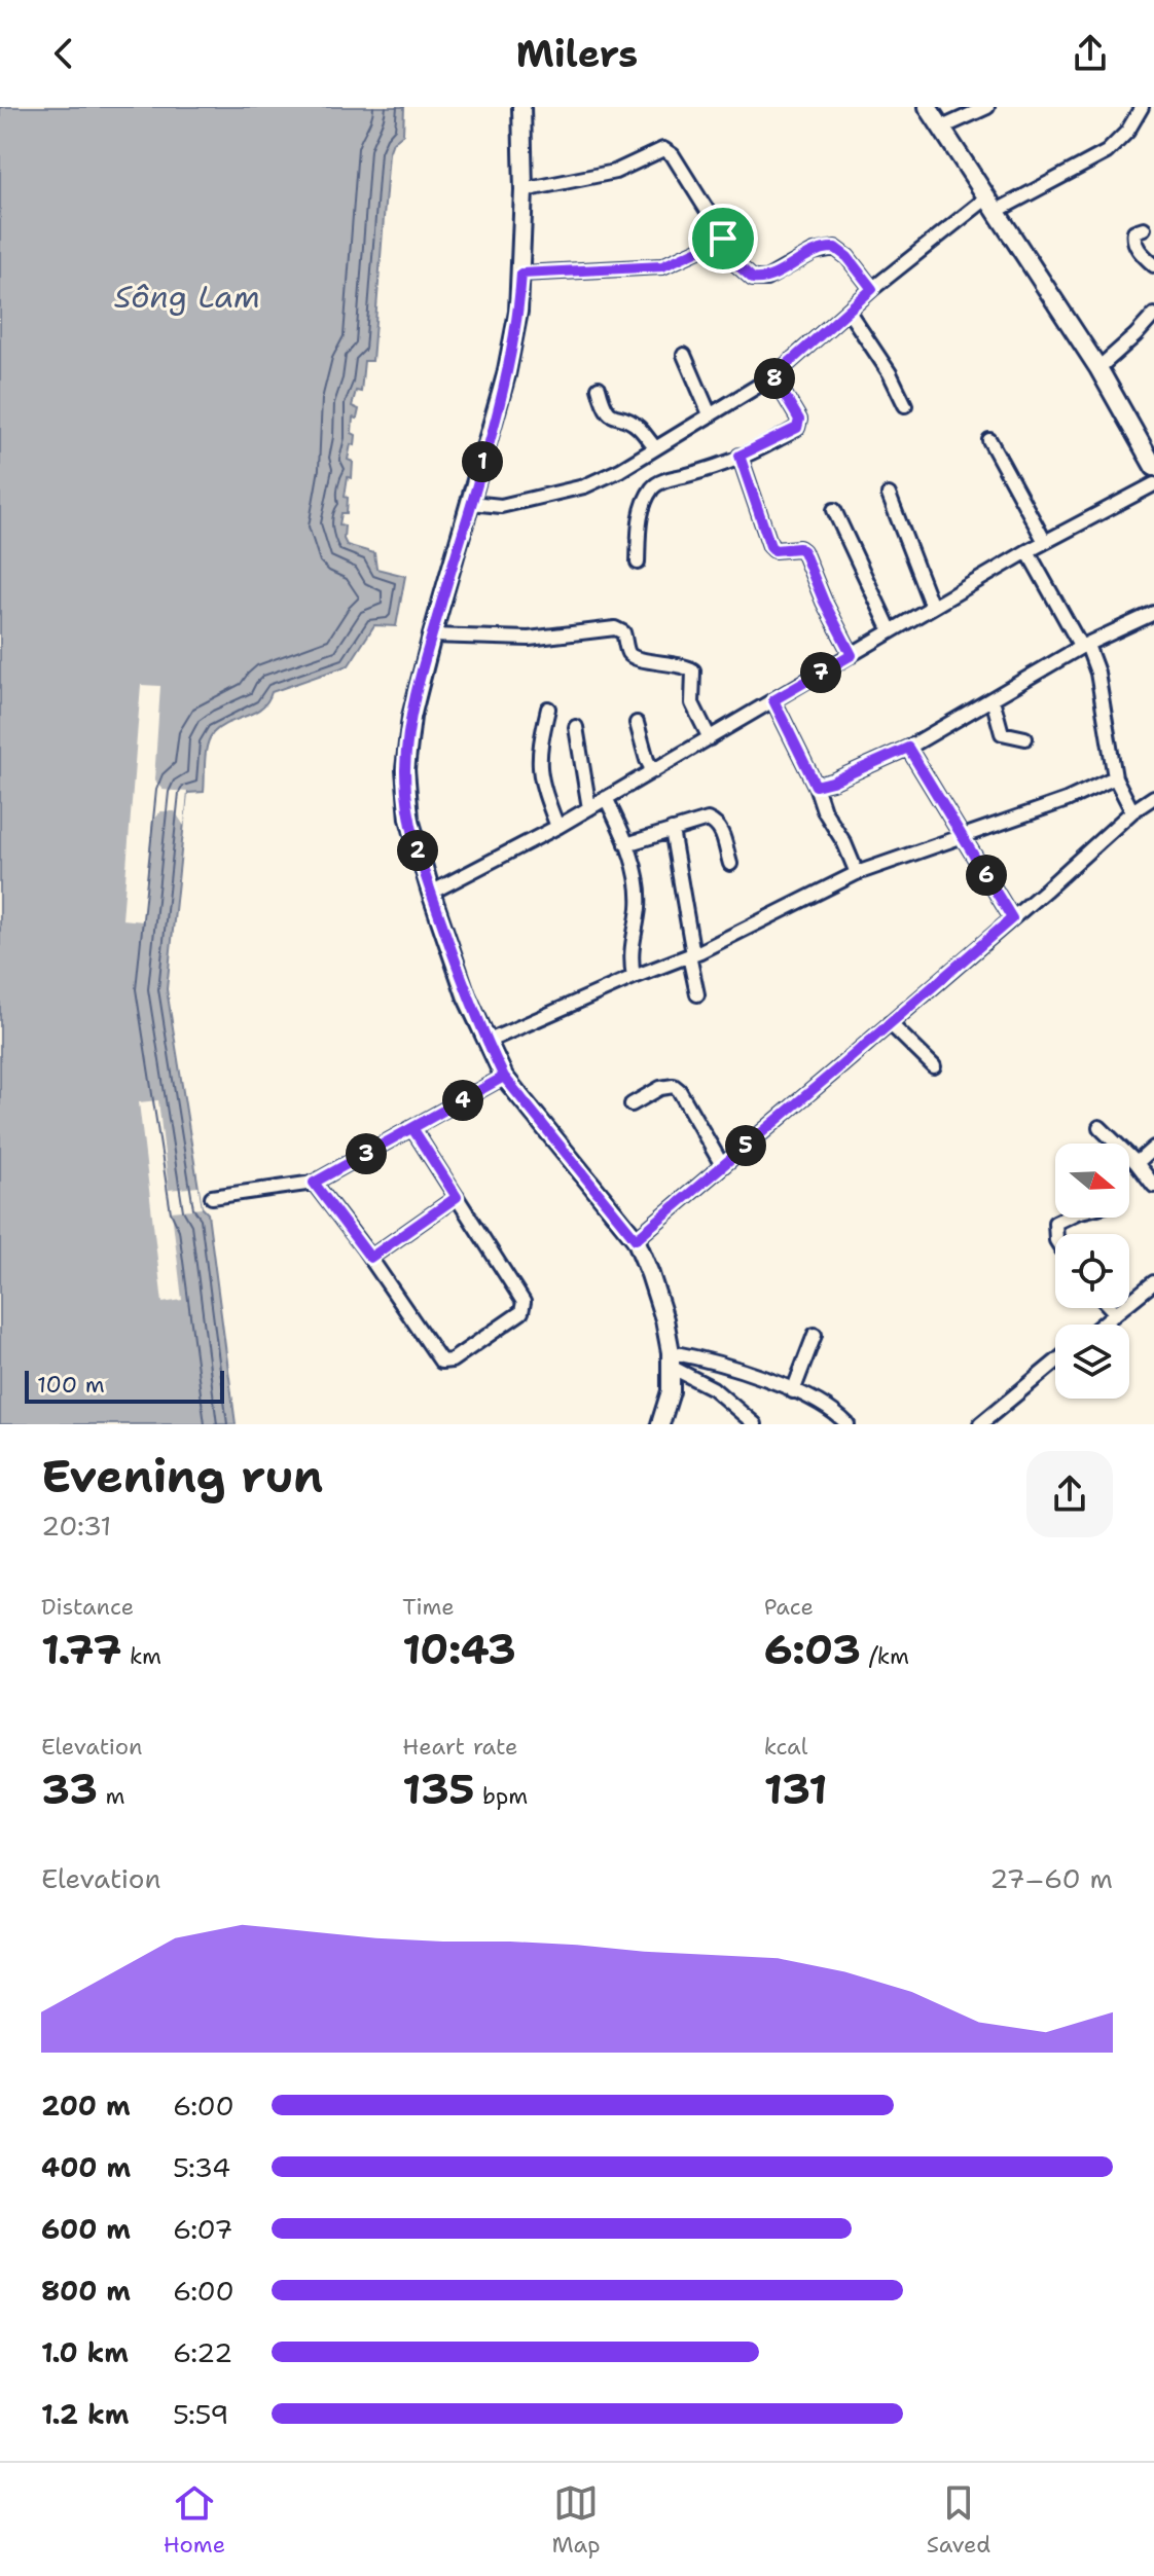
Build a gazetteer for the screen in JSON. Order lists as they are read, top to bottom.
{
  "water": ["Sông Lam"],
  "scale_bar": "100 m",
  "north": "right",
  "page": {
    "header": "Milers",
    "pins": [
      "8",
      "1",
      "7",
      "2",
      "6",
      "4",
      "5",
      "3"
    ],
    "scale": "100 m",
    "heading": ["Evening run", "20:31"],
    "stats": [
      ["Distance", "1.77 km"],
      ["Time", "10:43"],
      ["Pace", "6:03 /km"],
      ["Elevation", "33 m"],
      ["Heart rate", "135 bpm"],
      ["kcal", "131"]
    ],
    "chart": ["Elevation", "27–60 m"],
    "list": [
      {
        "name": "200 m",
        "note": "6:00"
      },
      {
        "name": "400 m",
        "note": "5:34"
      },
      {
        "name": "600 m",
        "note": "6:07"
      },
      {
        "name": "800 m",
        "note": "6:00"
      },
      {
        "name": "1.0 km",
        "note": "6:22"
      },
      {
        "name": "1.2 km",
        "note": "5:59"
      }
    ],
    "tabs": ["Home", "Map", "Saved"]
  }
}
